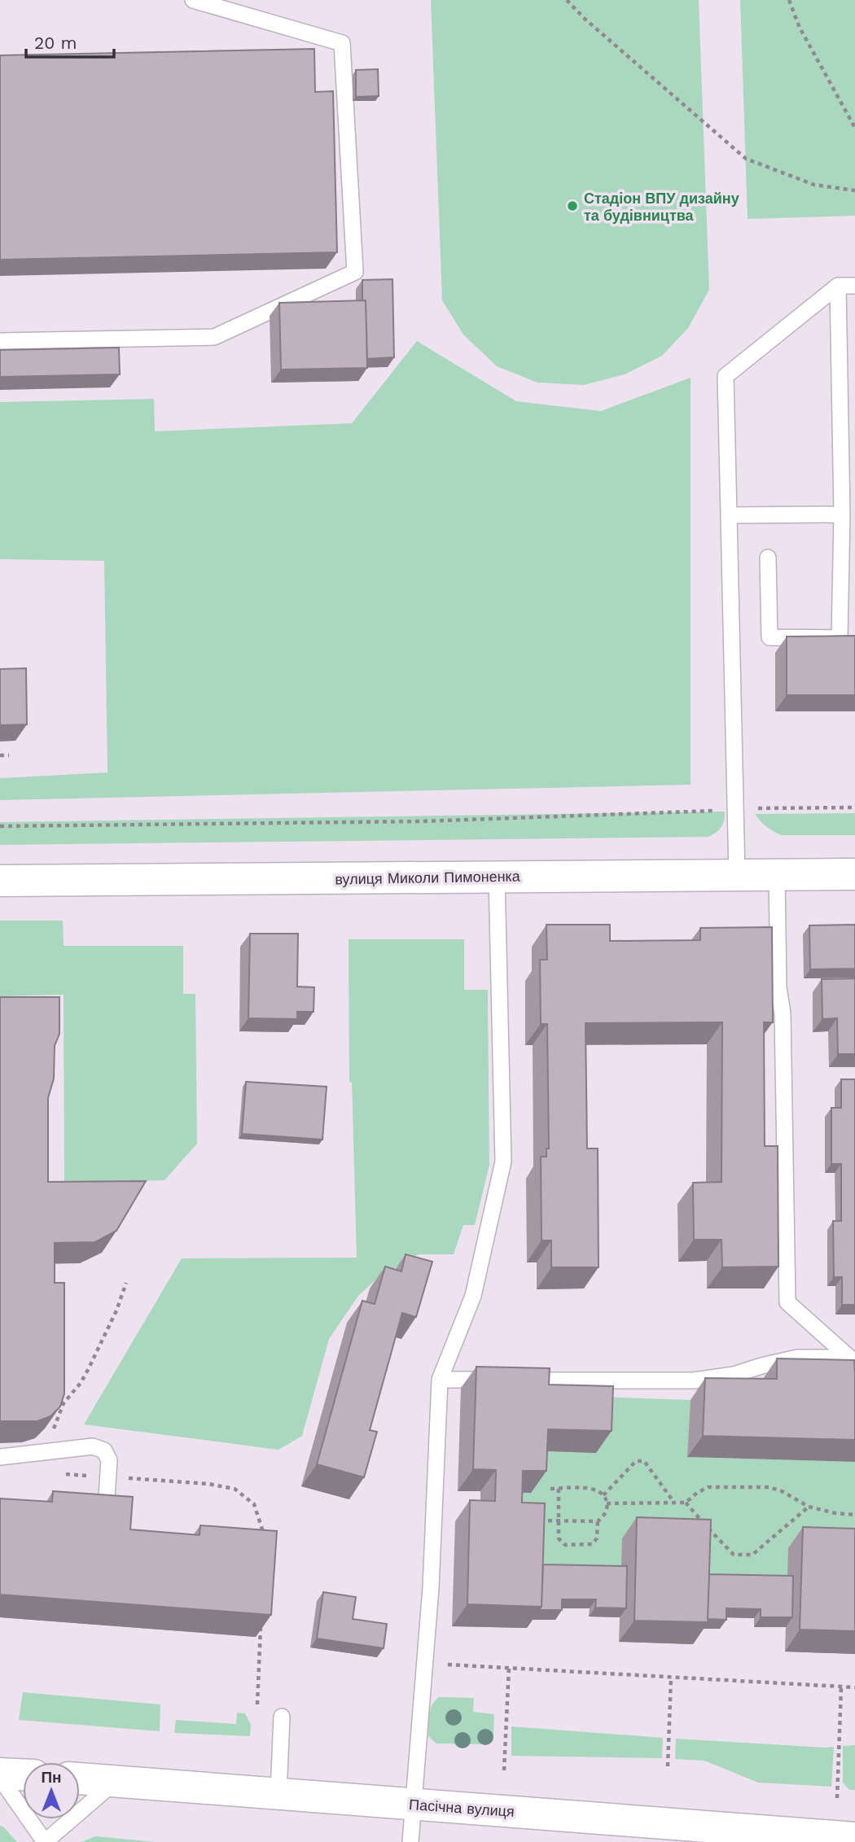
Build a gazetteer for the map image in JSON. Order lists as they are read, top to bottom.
{
  "streets": {
    "street": ["вулиця Миколи Пимоненка", "Пасічна вулиця"]
  },
  "places": ["Стадіон ВПУ дизайну та будівництва"],
  "scale_bar": "20 m",
  "north": "top"
}
